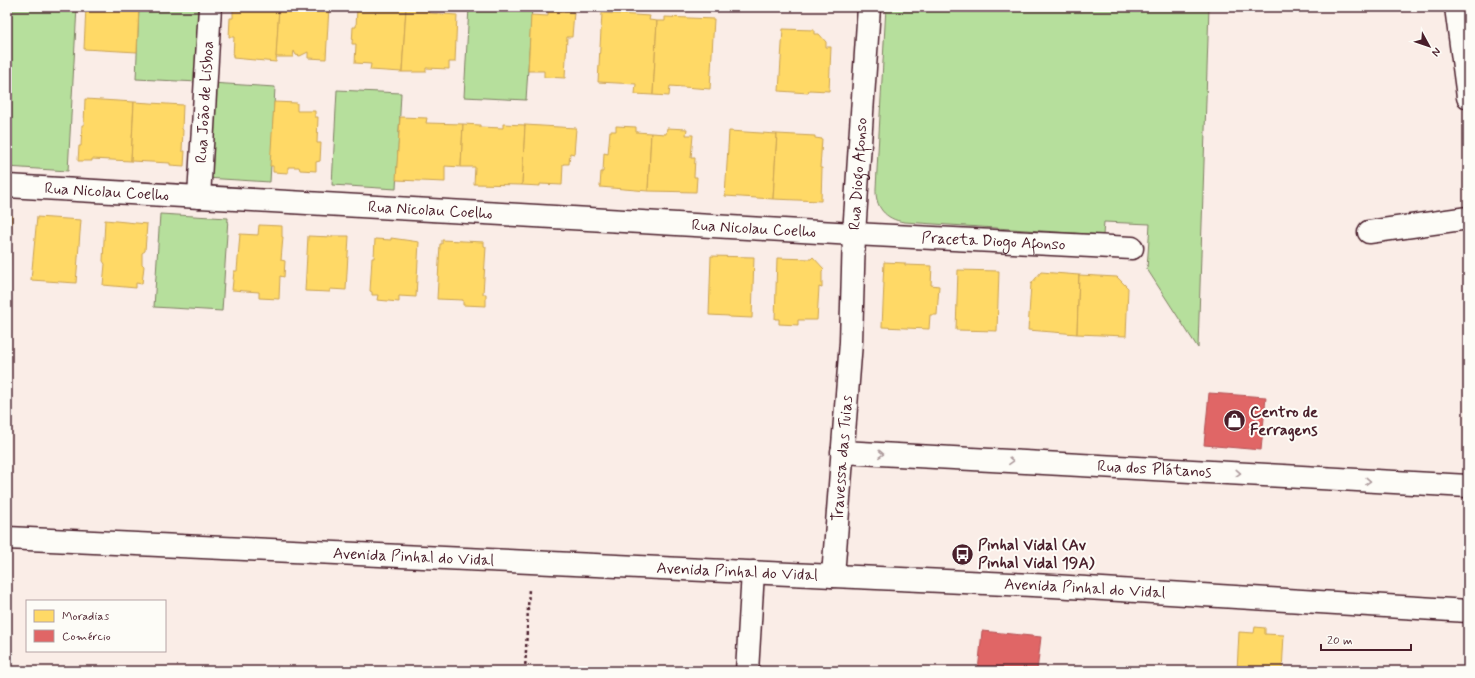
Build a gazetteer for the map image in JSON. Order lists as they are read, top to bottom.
{
  "streets": {
    "street": [
      "Rua João de Lisboa",
      "Rua Diogo Afonso",
      "Rua Nicolau Coelho",
      "Praceta Diogo Afonso",
      "Travessa das Tuias",
      "Rua dos Plátanos",
      "Avenida Pinhal do Vidal"
    ]
  },
  "crossings": [
    ["Rua João de Lisboa", "Rua Nicolau Coelho"],
    ["Rua Diogo Afonso", "Rua Nicolau Coelho"],
    ["Rua Diogo Afonso", "Praceta Diogo Afonso"],
    ["Rua Diogo Afonso", "Travessa das Tuias"],
    ["Rua Nicolau Coelho", "Praceta Diogo Afonso"],
    ["Travessa das Tuias", "Rua dos Plátanos"],
    ["Travessa das Tuias", "Avenida Pinhal do Vidal"]
  ],
  "one_way": ["Rua dos Plátanos"],
  "places": {
    "shop": ["Centro de Ferragens"],
    "bus stop": ["Pinhal Vidal (Av Pinhal Vidal 19A)"]
  },
  "legend": ["Moradias", "Comércio"],
  "scale_bar": "20 m",
  "north": "bottom right"
}
